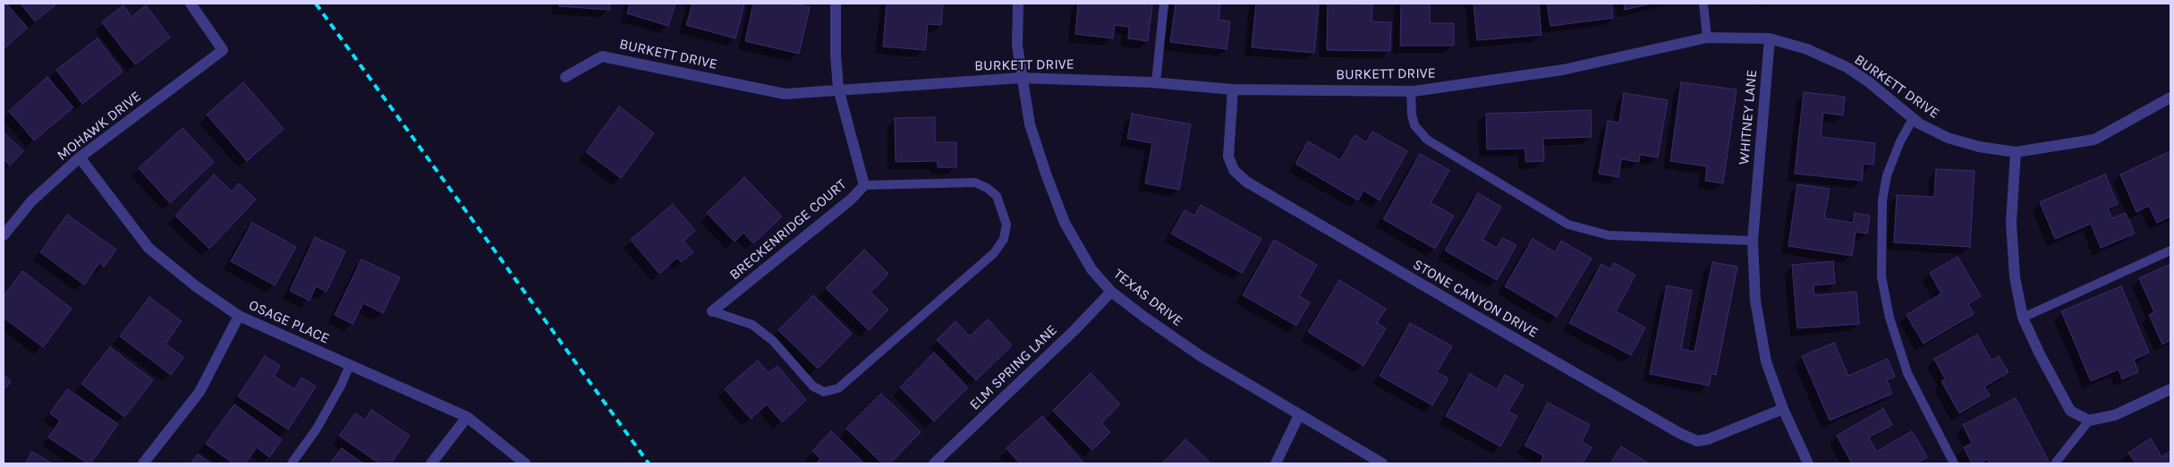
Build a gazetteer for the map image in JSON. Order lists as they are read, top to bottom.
{
  "streets": {
    "street": [
      "BURKETT DRIVE",
      "WHITNEY LANE",
      "MOHAWK DRIVE",
      "BRECKENRIDGE COURT",
      "TEXAS DRIVE",
      "STONE CANYON DRIVE",
      "OSAGE PLACE",
      "ELM SPRING LANE"
    ]
  },
  "crossings": [
    ["BURKETT DRIVE", "WHITNEY LANE"],
    ["BURKETT DRIVE", "BRECKENRIDGE COURT"],
    ["BURKETT DRIVE", "TEXAS DRIVE"],
    ["BURKETT DRIVE", "STONE CANYON DRIVE"],
    ["WHITNEY LANE", "STONE CANYON DRIVE"],
    ["MOHAWK DRIVE", "OSAGE PLACE"],
    ["TEXAS DRIVE", "ELM SPRING LANE"]
  ]
}
